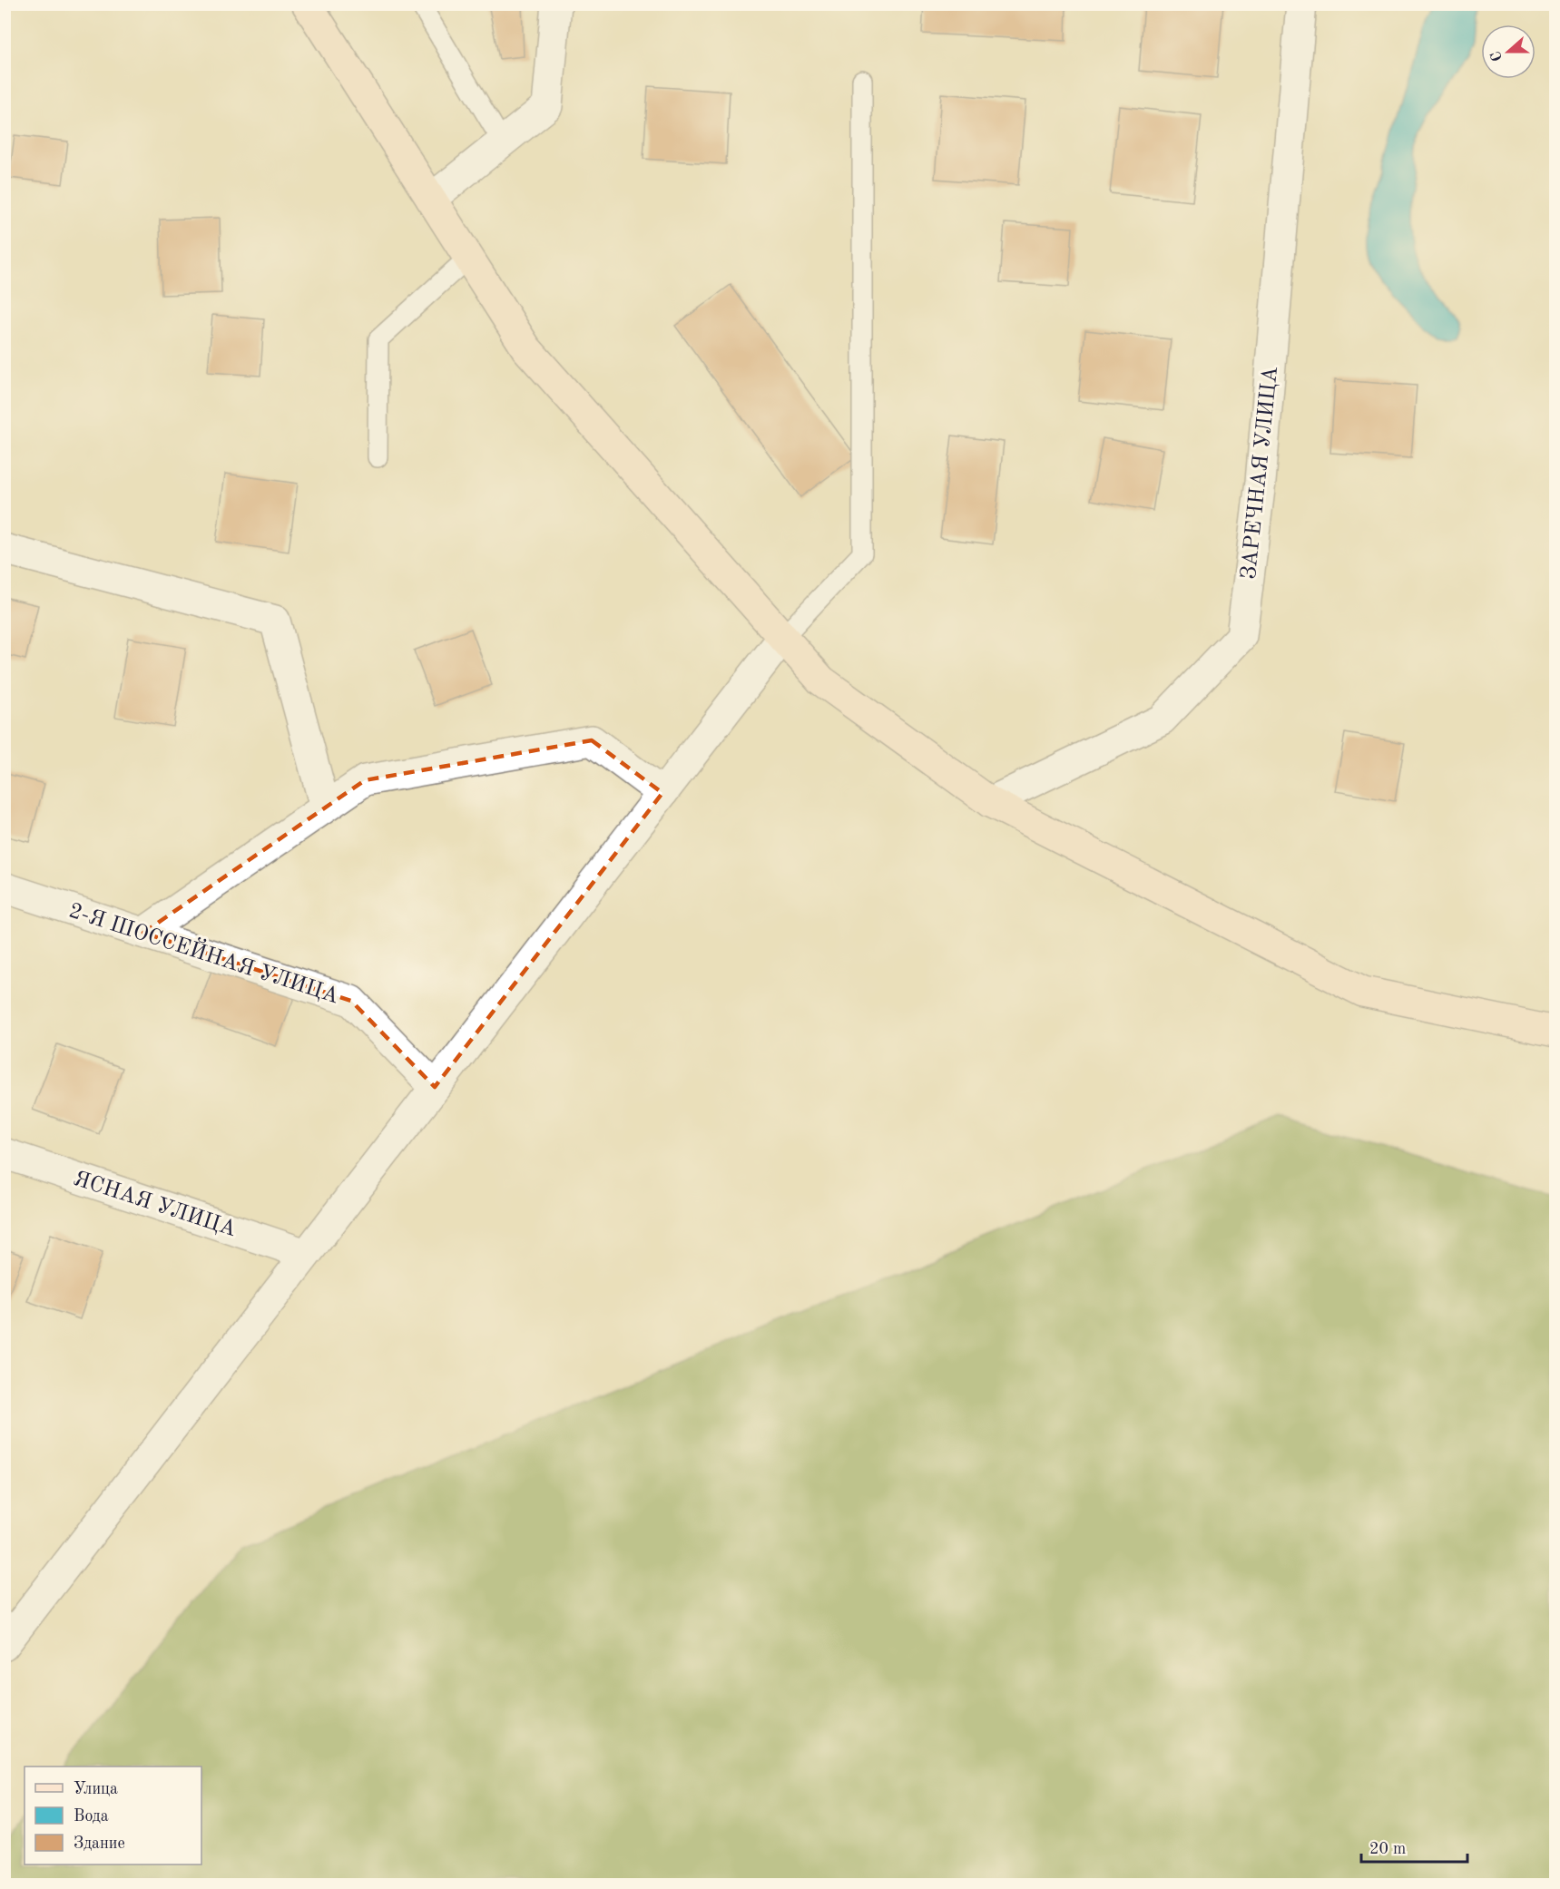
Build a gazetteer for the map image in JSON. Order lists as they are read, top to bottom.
{
  "streets": {
    "street": ["ЗАРЕЧНАЯ УЛИЦА", "2-Я ШОССЕЙНАЯ УЛИЦА", "ЯСНАЯ УЛИЦА"]
  },
  "legend": ["Улица", "Вода", "Здание"],
  "scale_bar": "20 m",
  "north": "left"
}
